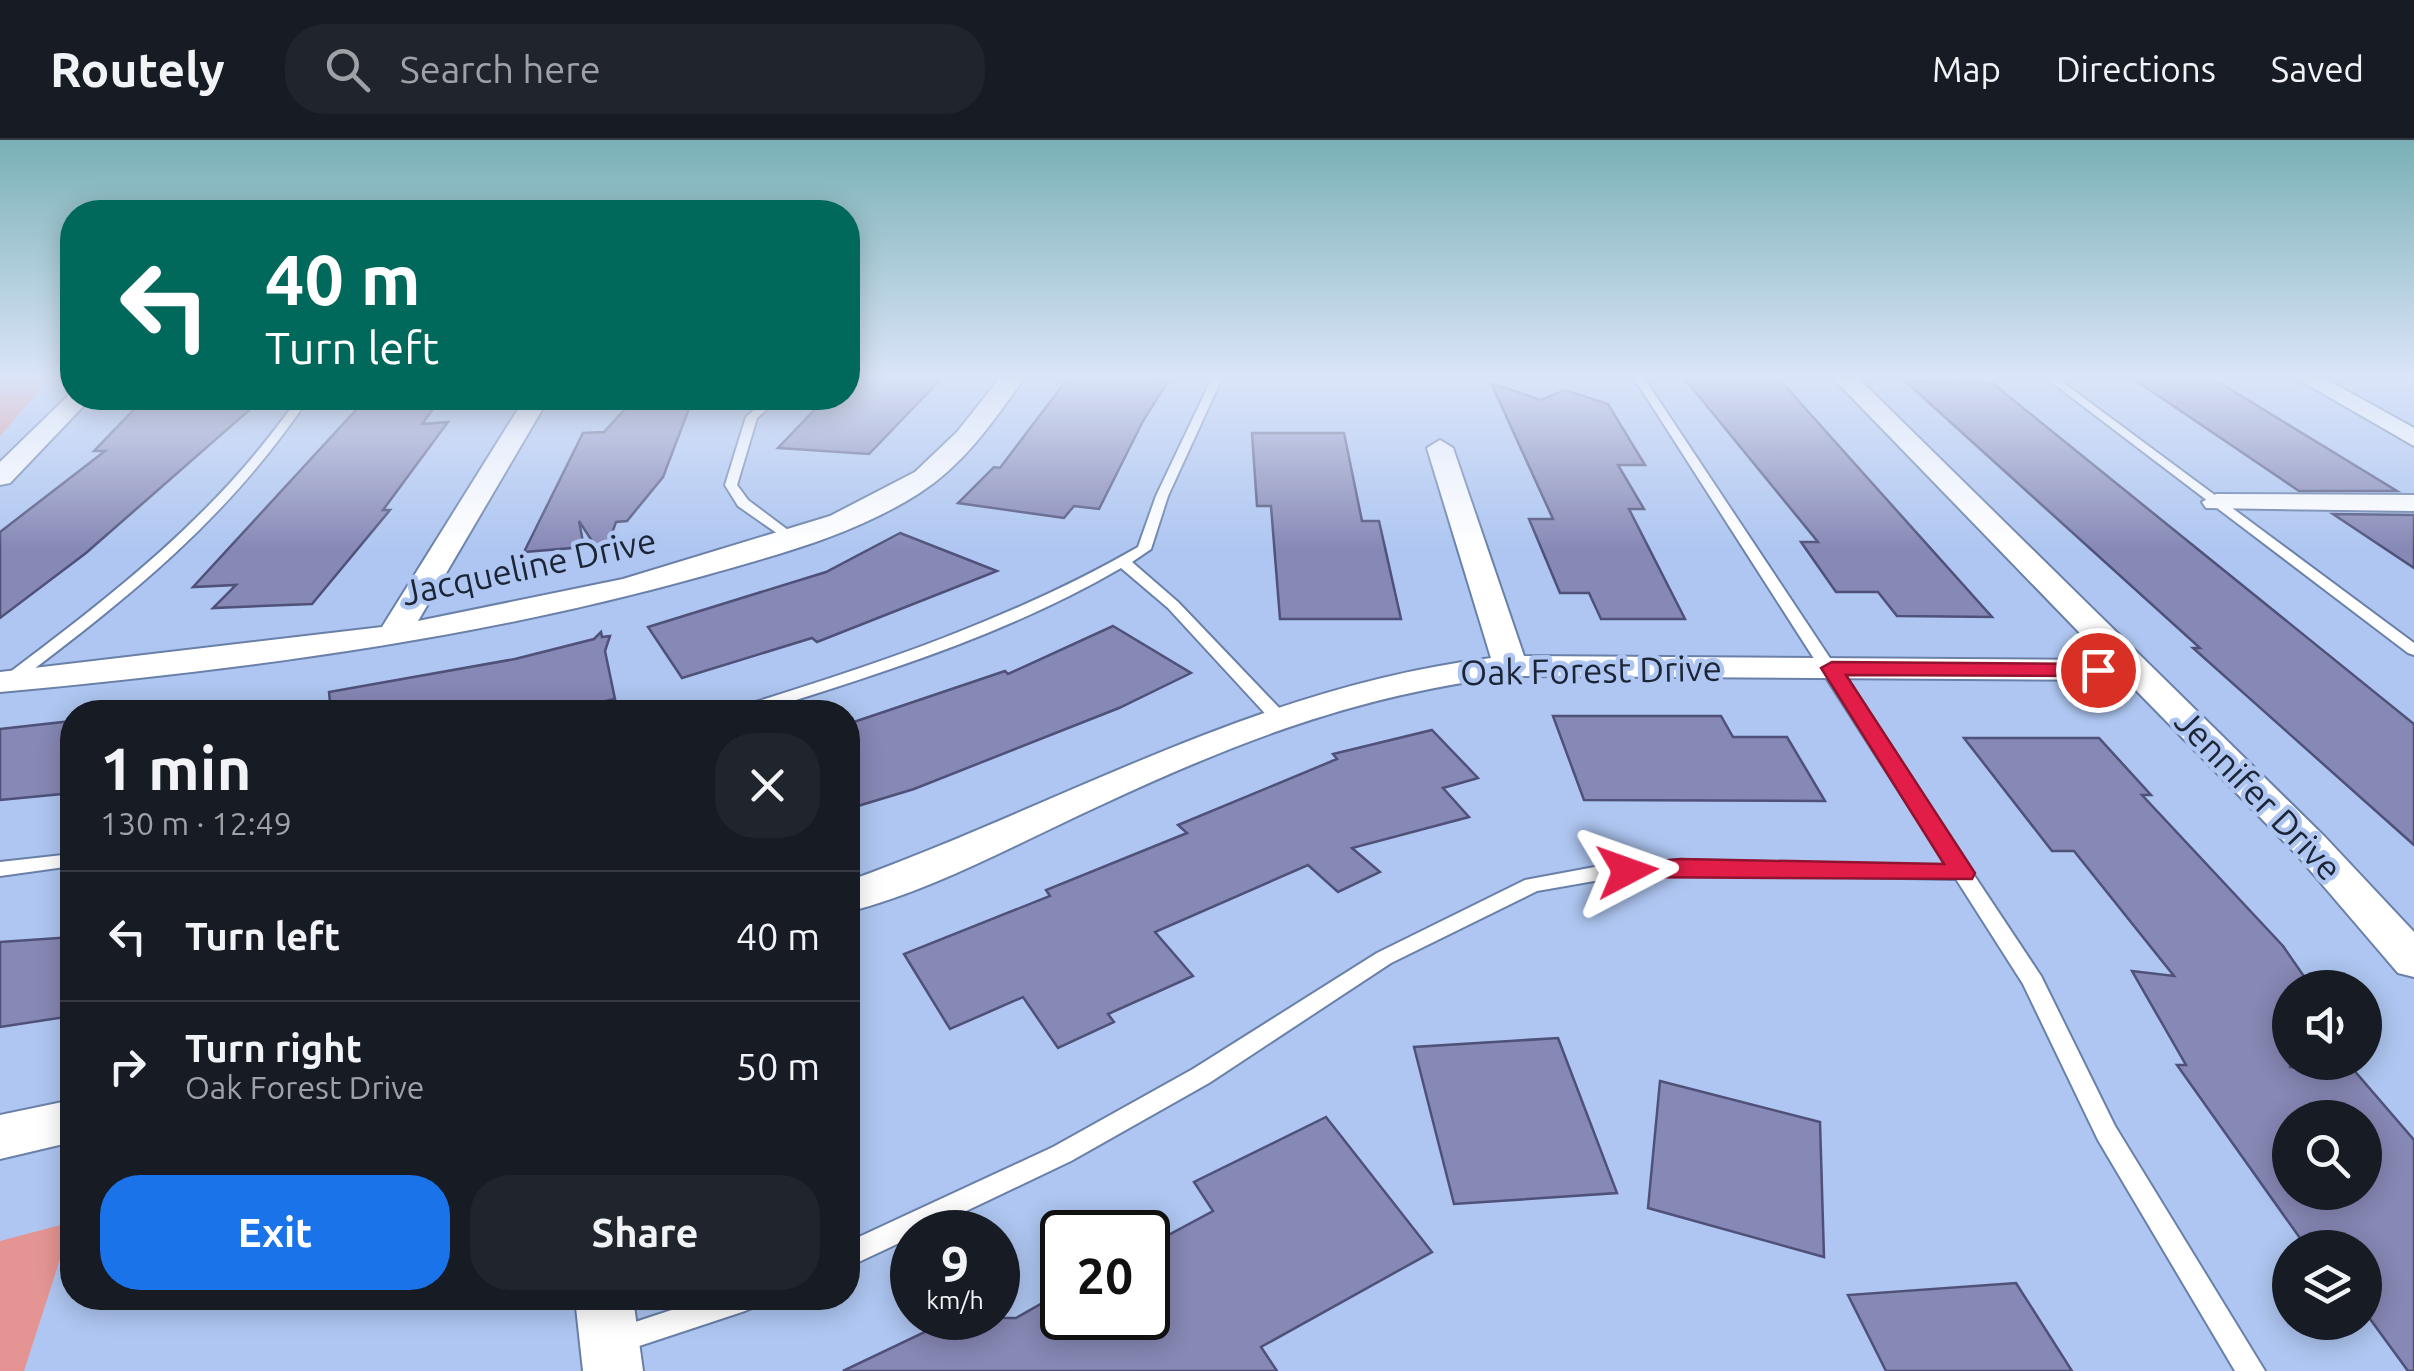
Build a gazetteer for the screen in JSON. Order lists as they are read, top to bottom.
{
  "streets": {
    "street": ["Jacqueline Drive", "Oak Forest Drive", "Jennifer Drive"]
  },
  "crossings": [
    ["Oak Forest Drive", "Jennifer Drive"]
  ],
  "page": {
    "header": "Routely",
    "search": "Search here",
    "nav": ["Map", "Directions", "Saved"],
    "turn": ["40 m", "Turn left"],
    "heading": ["1 min", "130 m · 12:49"],
    "list": [
      {
        "name": "Turn left",
        "value": "40 m"
      },
      {
        "name": "Turn right",
        "note": "Oak Forest Drive",
        "value": "50 m"
      }
    ],
    "buttons": ["Exit", "Share"],
    "speed": "9 km/h",
    "limit": "20"
  }
}
